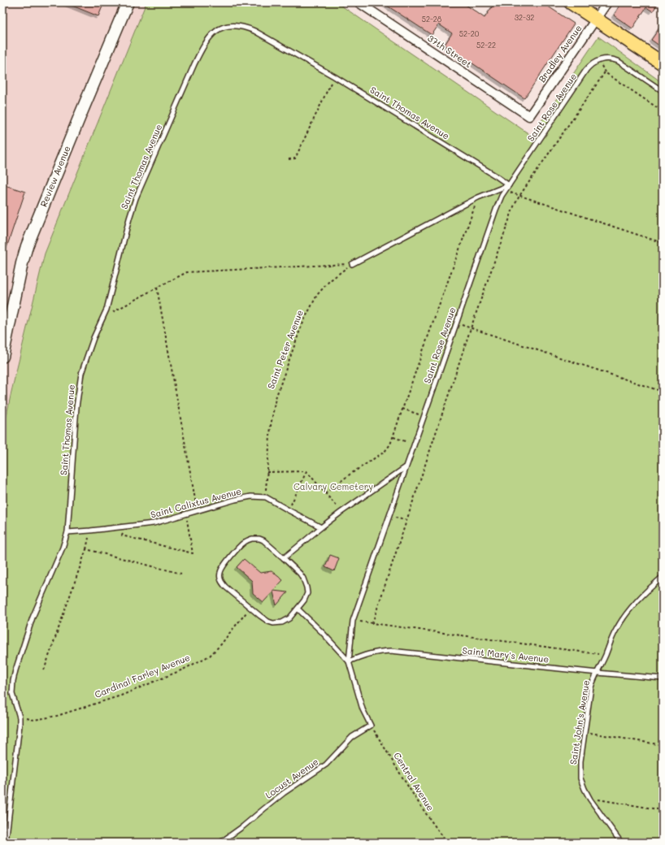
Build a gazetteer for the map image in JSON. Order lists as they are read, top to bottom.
{
  "streets": {
    "main road": ["Review Avenue"],
    "street": ["37th Street", "Bradley Avenue"],
    "lane": [
      "Saint Rose Avenue",
      "Saint Thomas Avenue",
      "Saint Calixtus Avenue",
      "Saint Mary's Avenue",
      "Saint John's Avenue",
      "Locust Avenue"
    ],
    "path": ["Saint Peter Avenue", "Cardinal Farley Avenue", "Central Avenue"]
  },
  "crossings": [
    ["37th Street", "Bradley Avenue"],
    ["Saint Rose Avenue", "Saint Thomas Avenue"],
    ["Saint Rose Avenue", "Saint Mary's Avenue"],
    ["Saint Thomas Avenue", "Saint Calixtus Avenue"],
    ["Saint Thomas Avenue", "Cardinal Farley Avenue"],
    ["Saint Peter Avenue", "Saint Calixtus Avenue"],
    ["Saint Mary's Avenue", "Saint John's Avenue"],
    ["Locust Avenue", "Central Avenue"]
  ],
  "parks": ["Calvary Cemetery"],
  "house_numbers": [
    "32-32",
    "52-28",
    "52-20",
    "52-22"
  ]
}
